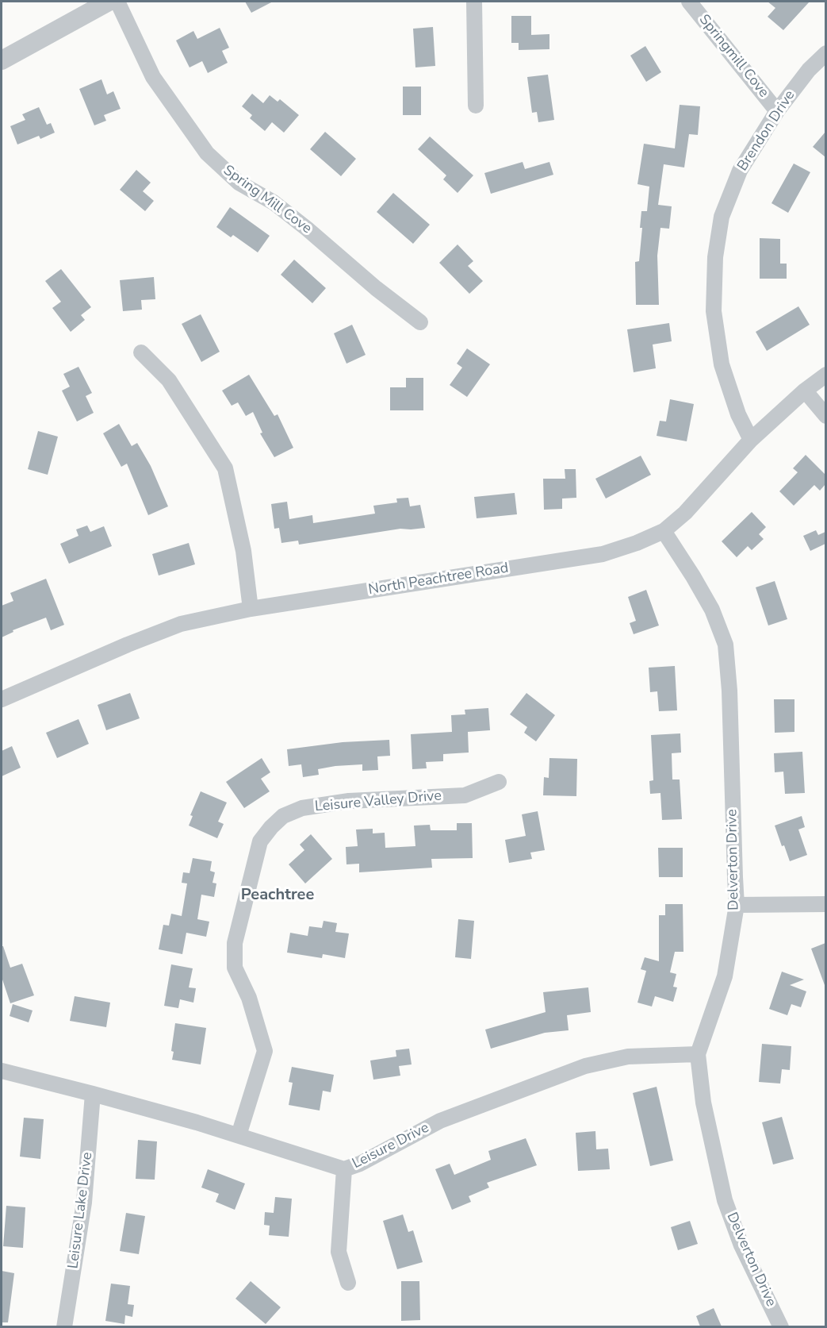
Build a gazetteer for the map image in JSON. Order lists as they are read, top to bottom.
{
  "streets": {
    "street": [
      "Springmill Cove",
      "Brendon Drive",
      "Spring Mill Cove",
      "North Peachtree Road",
      "Leisure Valley Drive",
      "Delverton Drive",
      "Leisure Drive",
      "Leisure Lake Drive"
    ]
  },
  "crossings": [
    ["Springmill Cove", "Brendon Drive"],
    ["Brendon Drive", "North Peachtree Road"],
    ["North Peachtree Road", "Delverton Drive"],
    ["Leisure Valley Drive", "Leisure Drive"],
    ["Delverton Drive", "Leisure Drive"],
    ["Leisure Drive", "Leisure Lake Drive"]
  ],
  "districts": ["Peachtree"]
}
